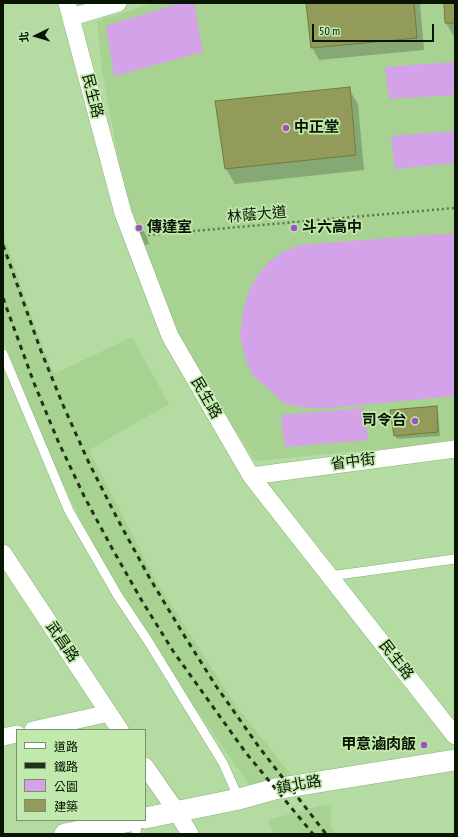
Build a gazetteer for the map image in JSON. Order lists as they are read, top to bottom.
{
  "streets": {
    "street": [
      "民生路",
      "省中街",
      "武昌路",
      "鎮北路"
    ],
    "path": ["林蔭大道"]
  },
  "crossings": [
    ["民生路", "林蔭大道"],
    ["民生路", "省中街"]
  ],
  "places": [
    "中正堂",
    "傳達室",
    "斗六高中",
    "司令台",
    "甲意滷肉飯"
  ],
  "legend": [
    "道路",
    "鐵路",
    "公園",
    "建築"
  ],
  "scale_bar": "50 m",
  "north": "left"
}
